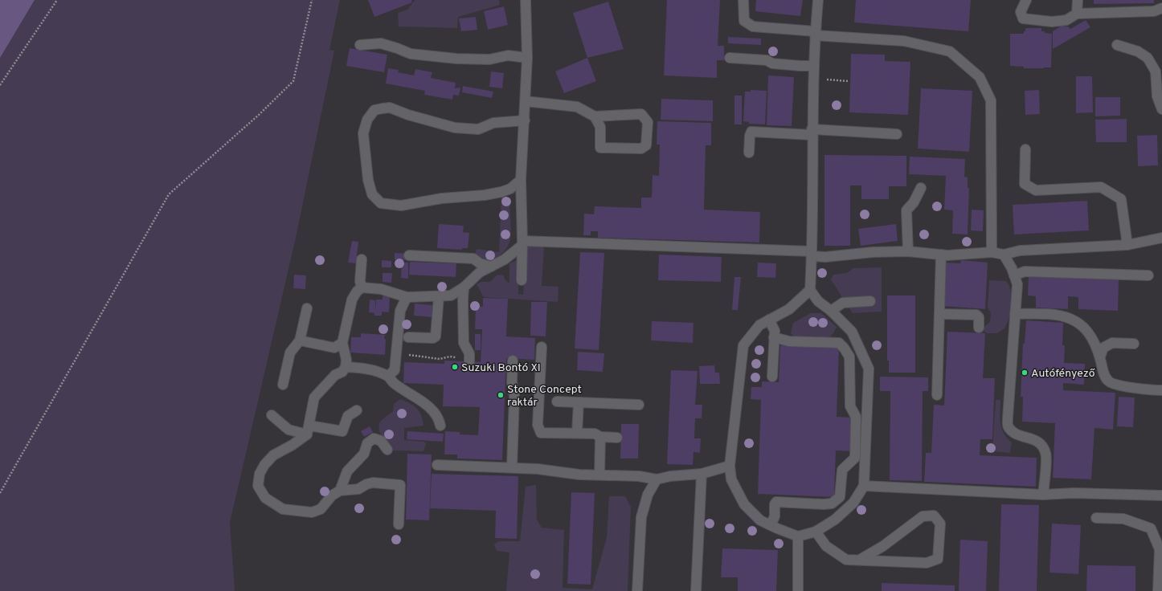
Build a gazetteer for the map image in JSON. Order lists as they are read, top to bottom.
{
  "places": ["Suzuki Bontó XI", "Autófényező", "Stone Concept raktár"]
}
